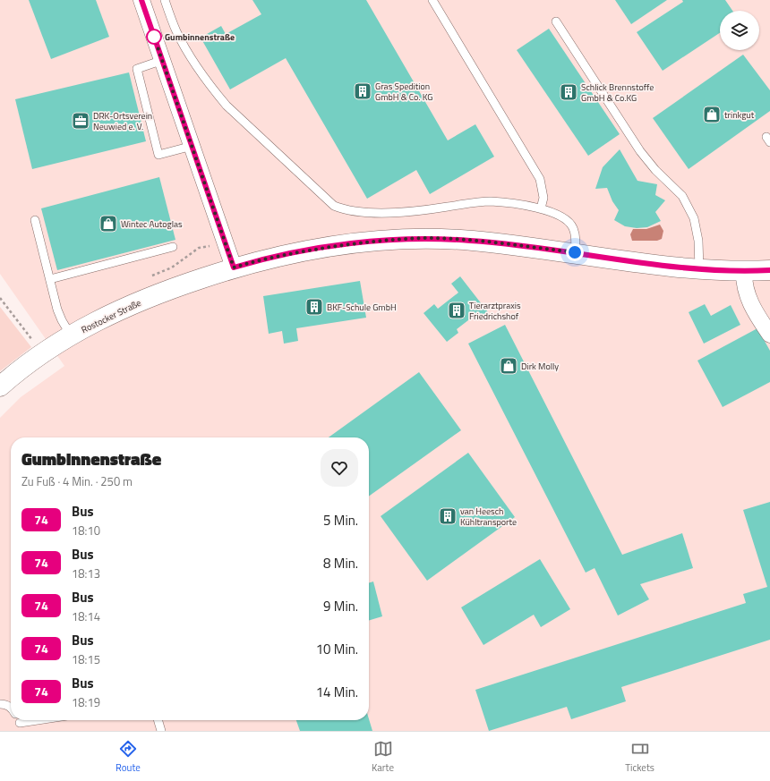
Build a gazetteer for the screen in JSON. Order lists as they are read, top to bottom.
{
  "streets": {
    "street": ["Rostocker Straße"]
  },
  "places": {
    "other": ["Gumbinnenstraße"],
    "building": [
      "Gras Spedition GmbH & Co. KG",
      "Schlick Brennstoffe GmbH & Co.KG",
      "BKF-Schule GmbH",
      "Tierarztpraxis Friedrichshof",
      "van Heesch Kühltransporte"
    ],
    "shop": ["trinkgut", "Wintec Autoglas", "Dirk Molly"],
    "office": ["DRK-Ortsverein Neuwied e. V."]
  },
  "lines": ["bus line 74"],
  "page": {
    "heading": ["Gumbinnenstraße", "Zu Fuß · 4 Min. · 250 m"],
    "list": [
      {
        "mark": "74",
        "name": "Bus",
        "note": "18:10",
        "value": "5 Min."
      },
      {
        "mark": "74",
        "name": "Bus",
        "note": "18:13",
        "value": "8 Min."
      },
      {
        "mark": "74",
        "name": "Bus",
        "note": "18:14",
        "value": "9 Min."
      },
      {
        "mark": "74",
        "name": "Bus",
        "note": "18:15",
        "value": "10 Min."
      },
      {
        "mark": "74",
        "name": "Bus",
        "note": "18:19",
        "value": "14 Min."
      }
    ],
    "tabs": ["Route", "Karte", "Tickets"]
  }
}
